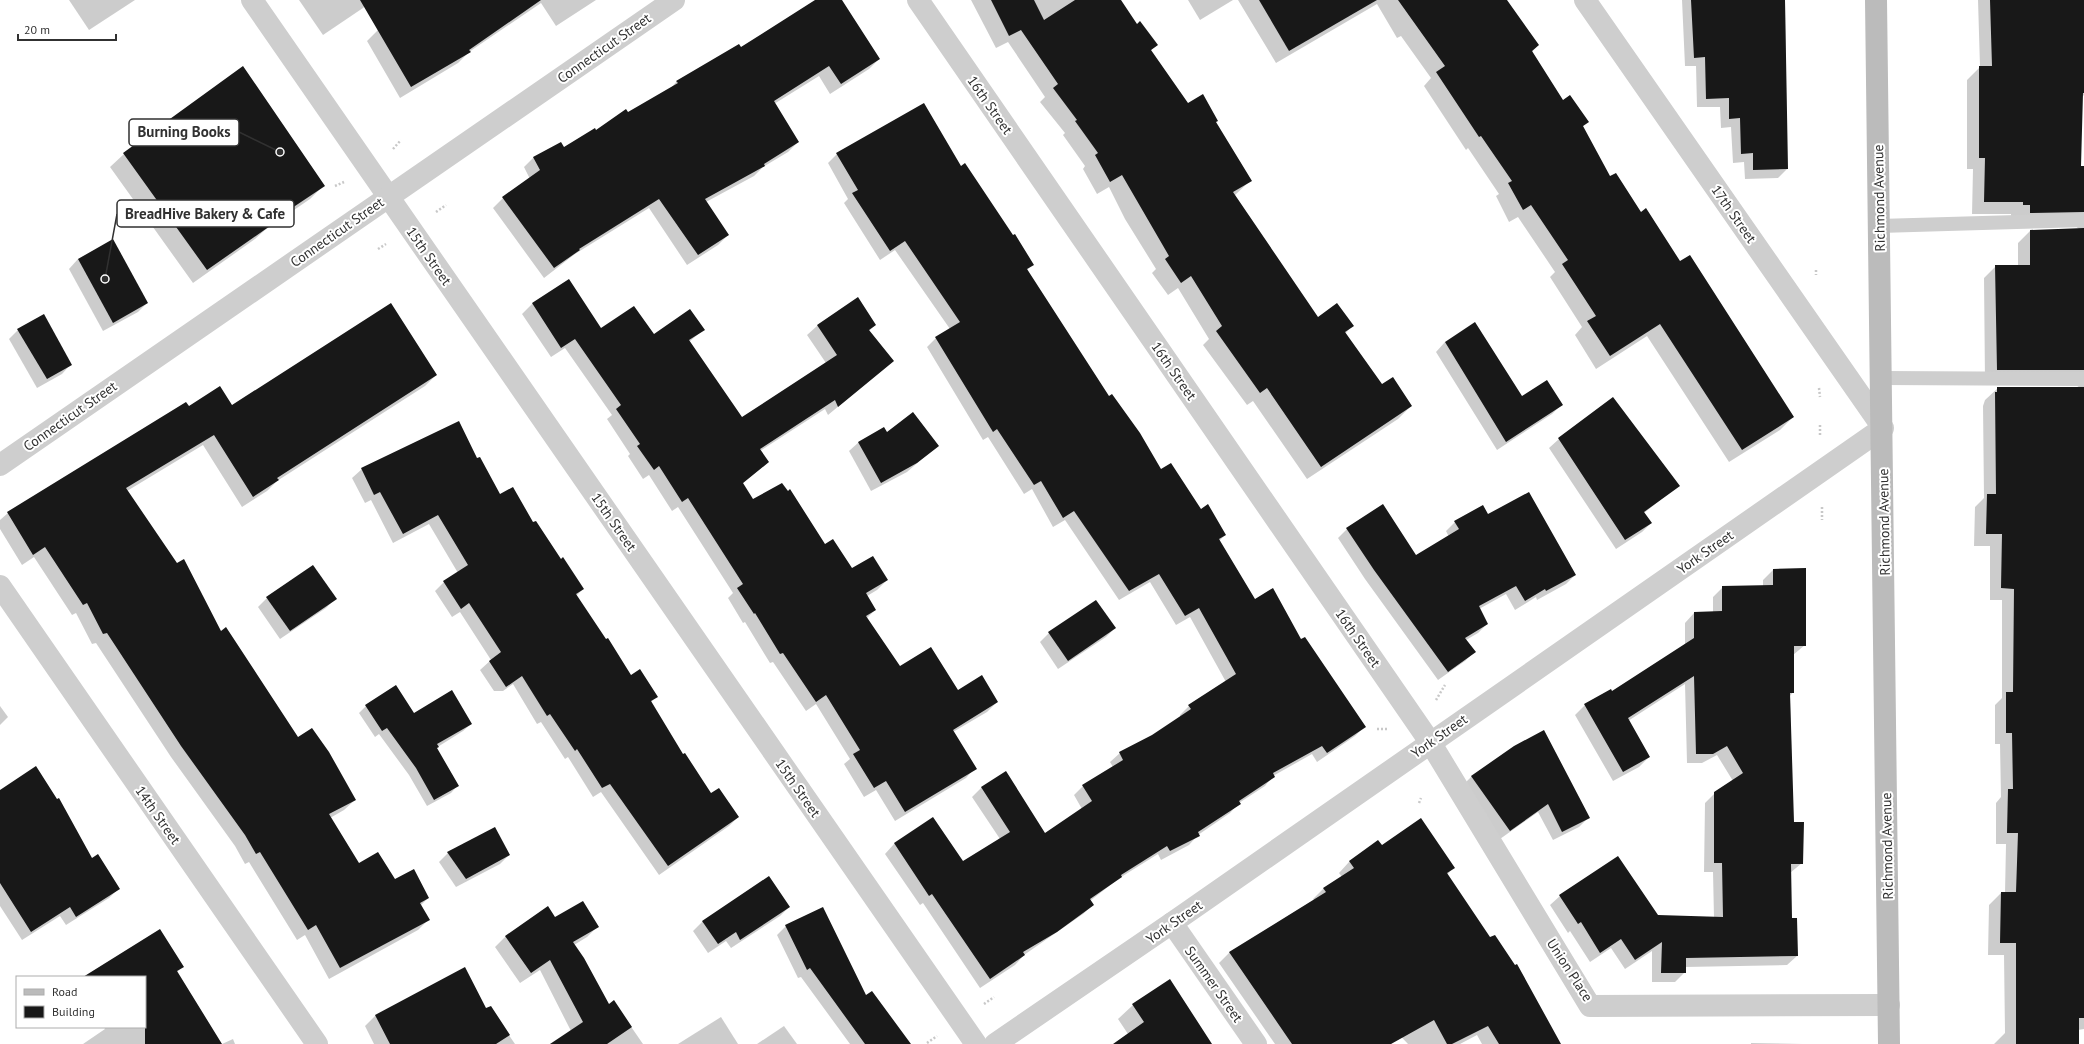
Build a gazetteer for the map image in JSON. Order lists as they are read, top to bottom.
{
  "streets": {
    "street": [
      "Connecticut Street",
      "16th Street",
      "Richmond Avenue",
      "17th Street",
      "15th Street",
      "York Street",
      "14th Street",
      "Union Place",
      "Summer Street"
    ]
  },
  "crossings": [
    ["Connecticut Street", "15th Street"],
    ["16th Street", "York Street"],
    ["16th Street", "Union Place"],
    ["Richmond Avenue", "17th Street"],
    ["Richmond Avenue", "York Street"],
    ["Richmond Avenue", "Union Place"],
    ["17th Street", "York Street"],
    ["York Street", "Union Place"],
    ["York Street", "Summer Street"]
  ],
  "places": ["Burning Books", "BreadHive Bakery & Cafe"],
  "legend": ["Road", "Building"],
  "scale_bar": "20 m"
}
